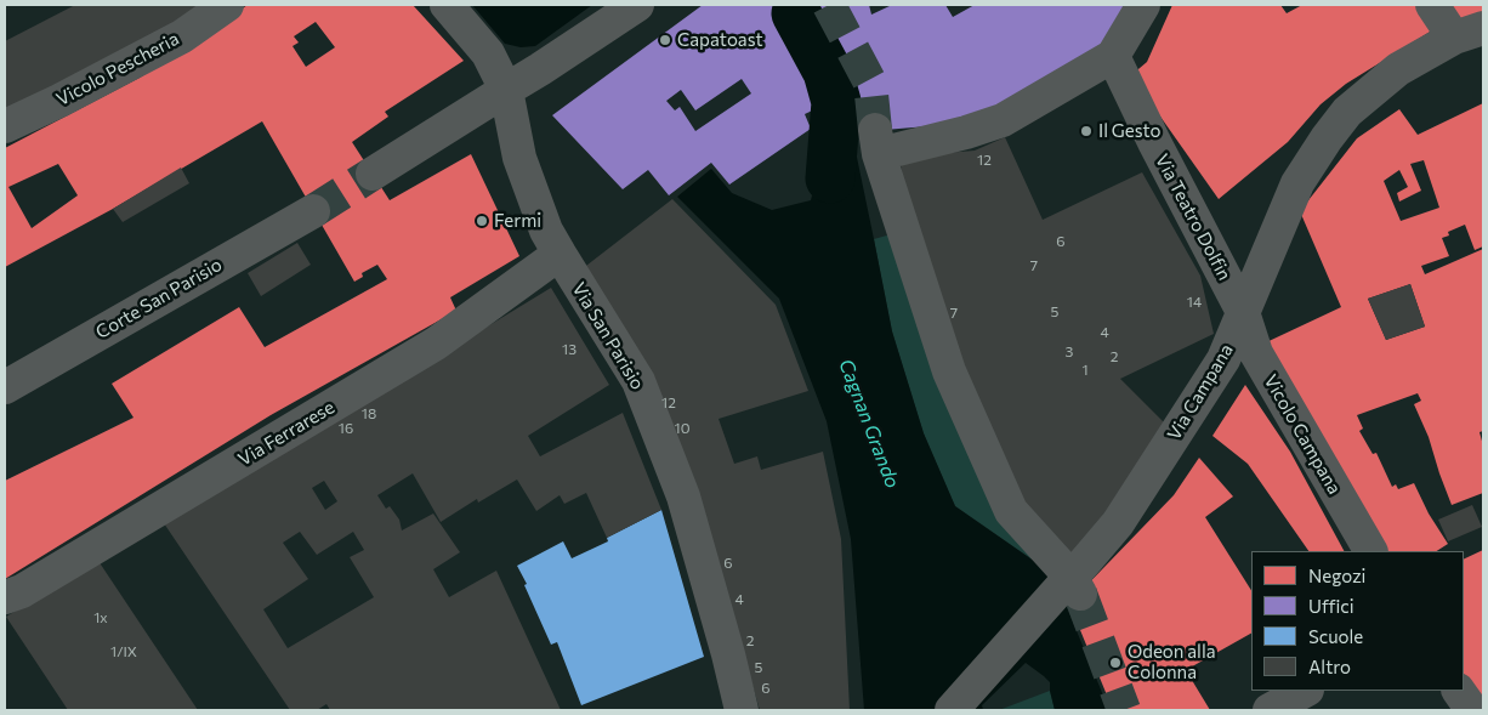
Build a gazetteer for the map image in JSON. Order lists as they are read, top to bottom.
{
  "streets": {
    "street": [
      "Vicolo Pescheria",
      "Via Teatro Dolfin",
      "Corte San Parisio",
      "Via San Parisio",
      "Via Campana",
      "Via Ferrarese",
      "Vicolo Campana"
    ]
  },
  "crossings": [
    ["Via Teatro Dolfin", "Via Campana"],
    ["Via Teatro Dolfin", "Vicolo Campana"],
    ["Via San Parisio", "Via Ferrarese"],
    ["Via Campana", "Vicolo Campana"]
  ],
  "water": ["Cagnan Grando"],
  "places": [
    "Capatoast",
    "Il Gesto",
    "Fermi",
    "Odeon alla Colonna"
  ],
  "house_numbers": [
    "12",
    "6",
    "7",
    "14",
    "5",
    "7",
    "4",
    "13",
    "3",
    "2",
    "1",
    "12",
    "18",
    "16",
    "10",
    "6",
    "4",
    "1x",
    "2",
    "1/IX",
    "5",
    "6"
  ],
  "legend": [
    "Negozi",
    "Uffici",
    "Scuole",
    "Altro"
  ]
}
